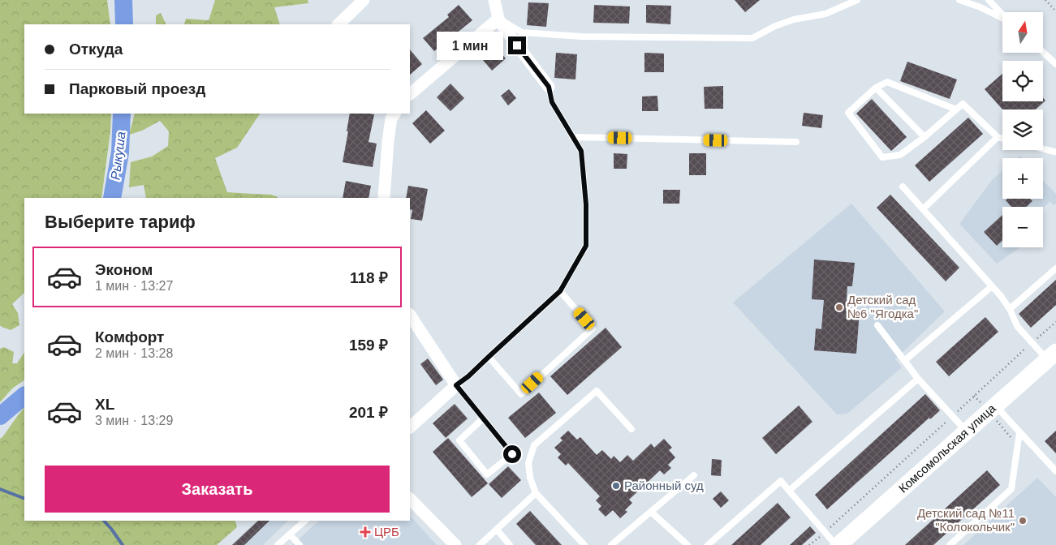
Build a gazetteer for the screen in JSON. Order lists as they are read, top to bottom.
{
  "streets": {
    "main road": ["Комсомольская улица"]
  },
  "water": ["Рыкуша"],
  "places": {
    "other": ["Детский сад №6 \"Ягодка\"", "Районный суд", "Детский сад №11 \"Колокольчик\""],
    "health": ["ЦРБ"]
  },
  "north": "top",
  "page": {
    "map_buttons": ["+", "−"],
    "banner": ["Откуда", "Парковый проезд"],
    "bubble": "1 мин",
    "heading": "Выберите тариф",
    "list": [
      {
        "name": "Эконом",
        "note": "1 мин · 13:27",
        "value": "118 ₽"
      },
      {
        "name": "Комфорт",
        "note": "2 мин · 13:28",
        "value": "159 ₽"
      },
      {
        "name": "XL",
        "note": "3 мин · 13:29",
        "value": "201 ₽"
      }
    ],
    "buttons": "Заказать"
  }
}
